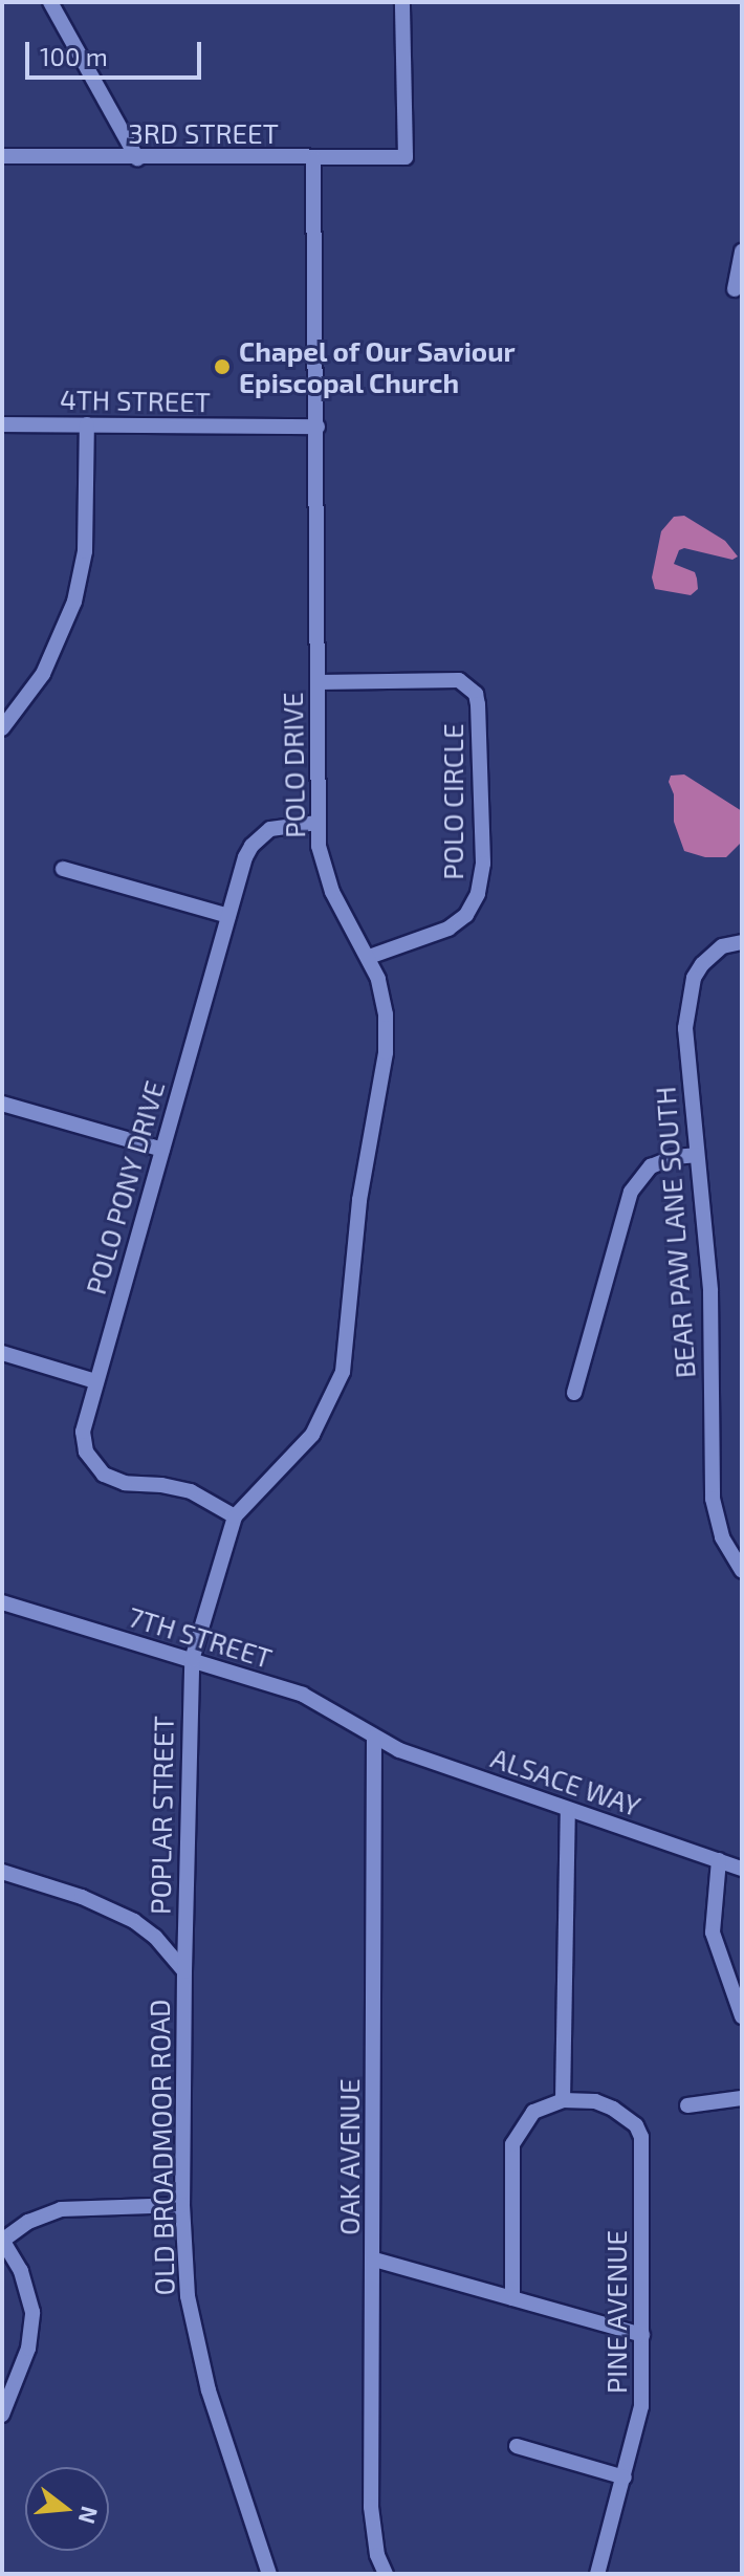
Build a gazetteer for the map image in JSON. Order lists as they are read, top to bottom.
{
  "streets": {
    "street": [
      "3RD STREET",
      "4TH STREET",
      "POLO DRIVE",
      "POLO CIRCLE",
      "POLO PONY DRIVE",
      "BEAR PAW LANE SOUTH",
      "7TH STREET",
      "ALSACE WAY",
      "POPLAR STREET",
      "OLD BROADMOOR ROAD",
      "OAK AVENUE",
      "PINE AVENUE"
    ]
  },
  "crossings": [
    ["3RD STREET", "POLO DRIVE"],
    ["4TH STREET", "POLO DRIVE"],
    ["POLO DRIVE", "POLO CIRCLE"],
    ["POLO DRIVE", "POLO PONY DRIVE"],
    ["POLO DRIVE", "7TH STREET"],
    ["POLO DRIVE", "POPLAR STREET"],
    ["7TH STREET", "ALSACE WAY"],
    ["7TH STREET", "POPLAR STREET"],
    ["7TH STREET", "OAK AVENUE"],
    ["ALSACE WAY", "OAK AVENUE"],
    ["POPLAR STREET", "OLD BROADMOOR ROAD"]
  ],
  "places": ["Chapel of Our Saviour Episcopal Church"],
  "scale_bar": "100 m",
  "north": "right"
}
